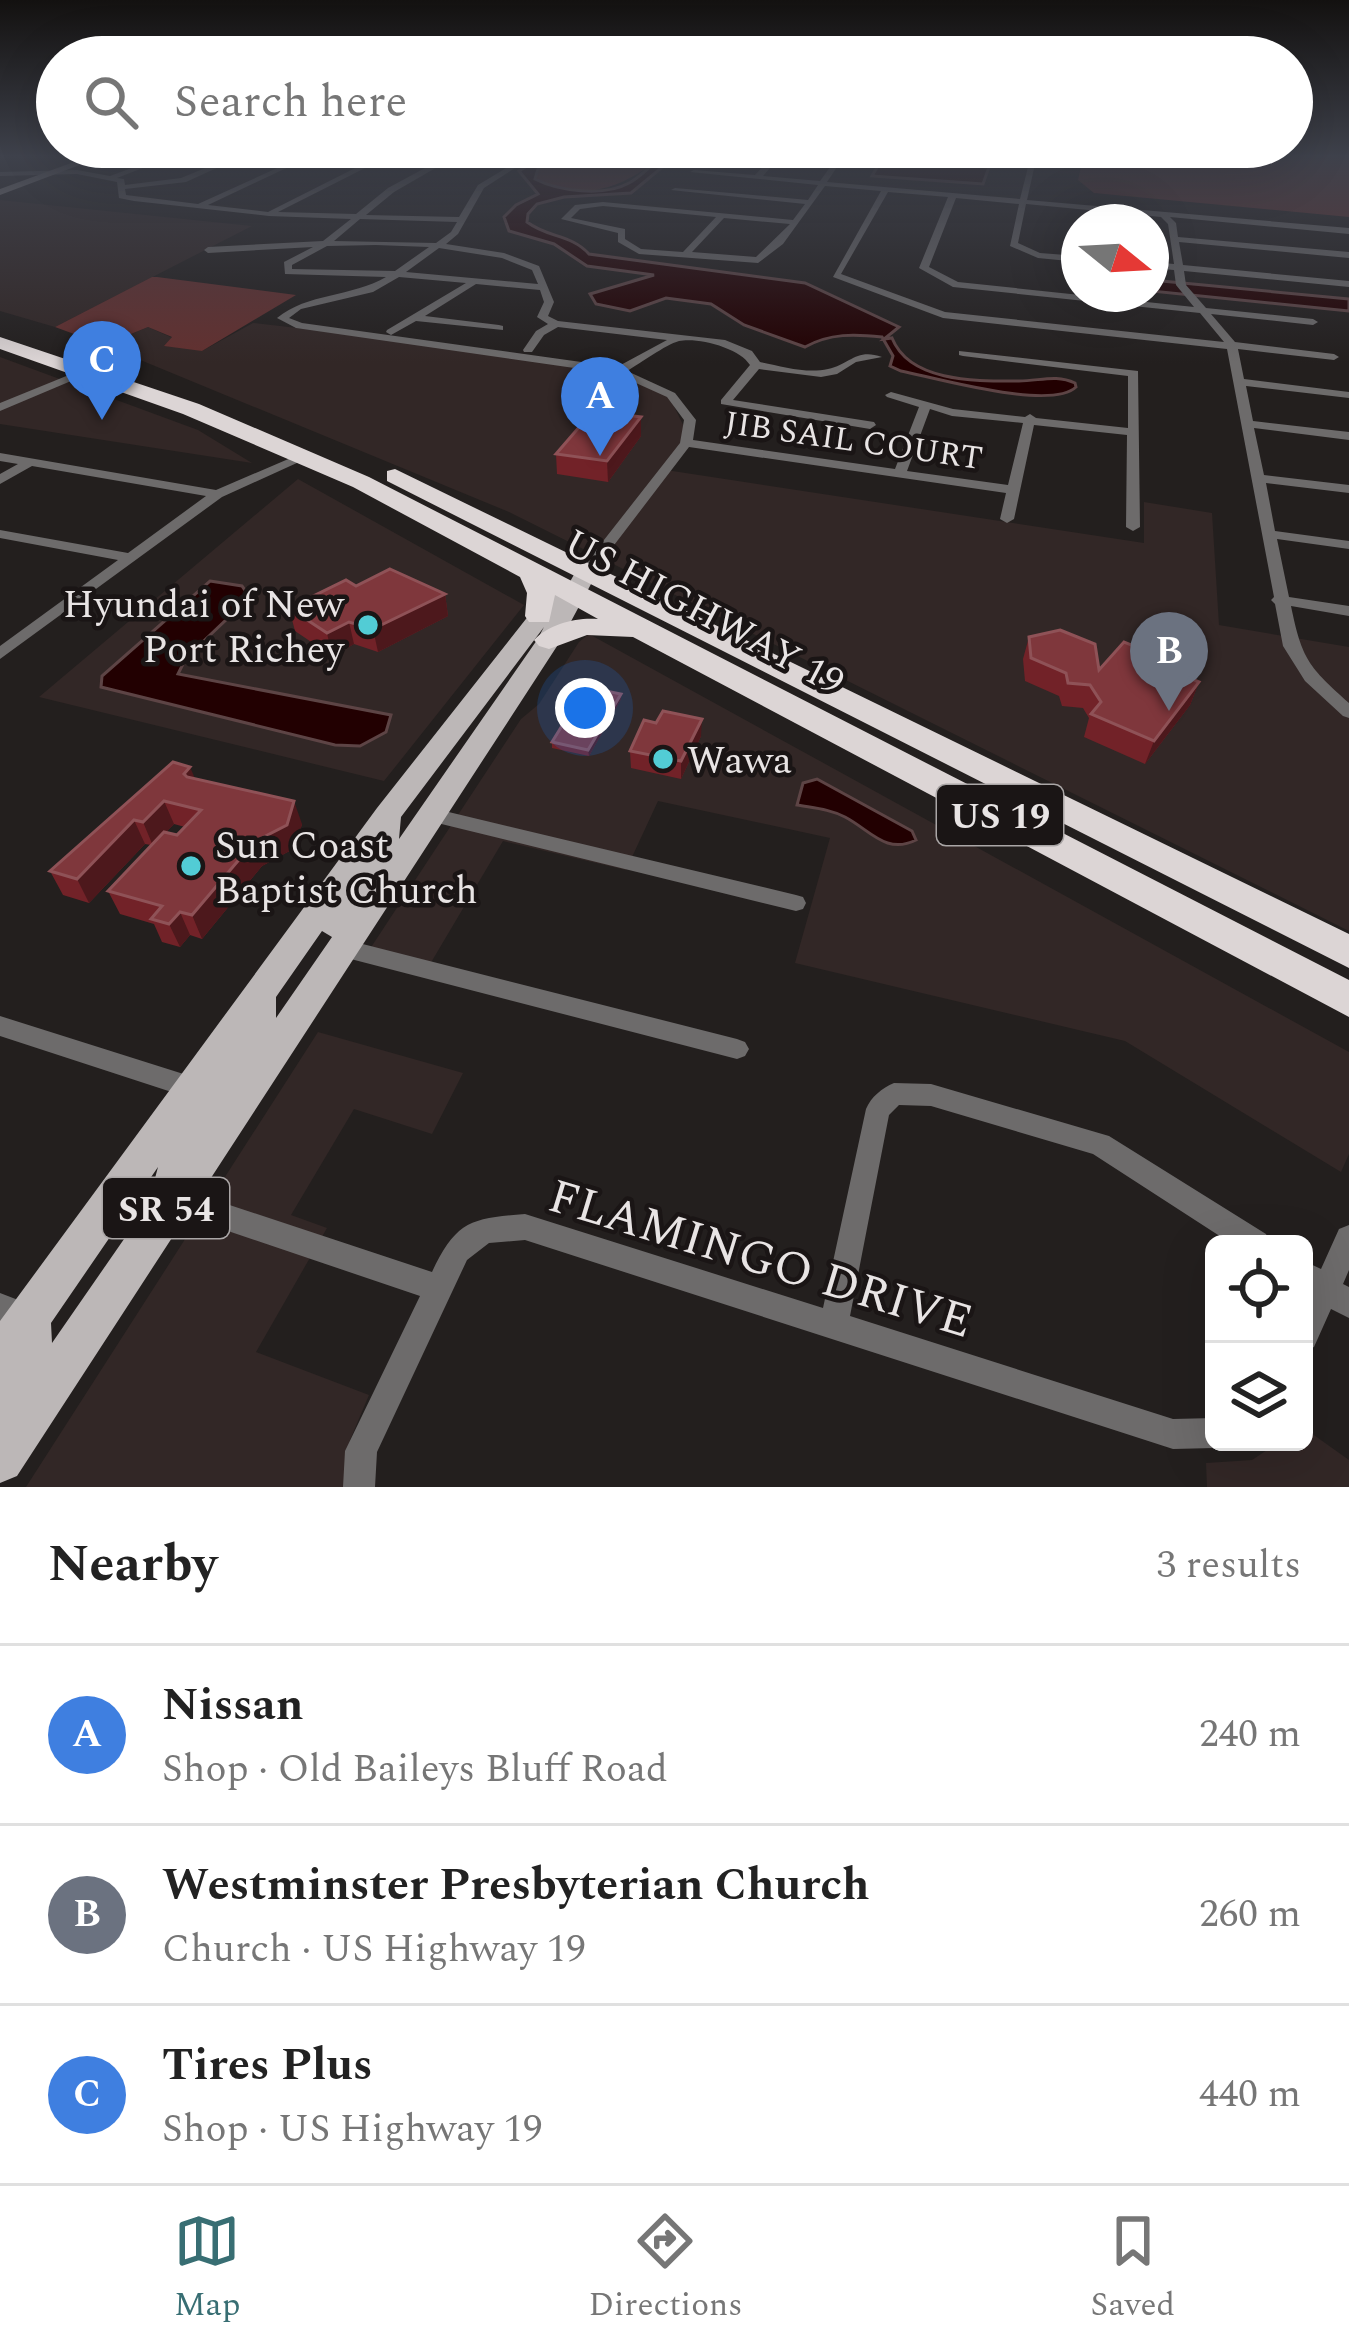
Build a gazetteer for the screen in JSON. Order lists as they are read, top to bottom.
{
  "streets": {
    "highway": ["US HIGHWAY 19", "US 19"],
    "main road": ["SR 54"],
    "street": ["JIB SAIL COURT", "FLAMINGO DRIVE"]
  },
  "crossings": [
    ["US HIGHWAY 19", "SR 54"]
  ],
  "places": ["Hyundai of New Port Richey", "Wawa", "Sun Coast Baptist Church"],
  "north": "right",
  "page": {
    "search": "Search here",
    "pins": ["C", "A", "B"],
    "heading": ["Nearby", "3 results"],
    "list": [
      {
        "mark": "A",
        "name": "Nissan",
        "note": "Shop · Old Baileys Bluff Road",
        "value": "240 m"
      },
      {
        "mark": "B",
        "name": "Westminster Presbyterian Church",
        "note": "Church · US Highway 19",
        "value": "260 m"
      },
      {
        "mark": "C",
        "name": "Tires Plus",
        "note": "Shop · US Highway 19",
        "value": "440 m"
      }
    ],
    "nav": ["Map", "Directions", "Saved"]
  }
}
